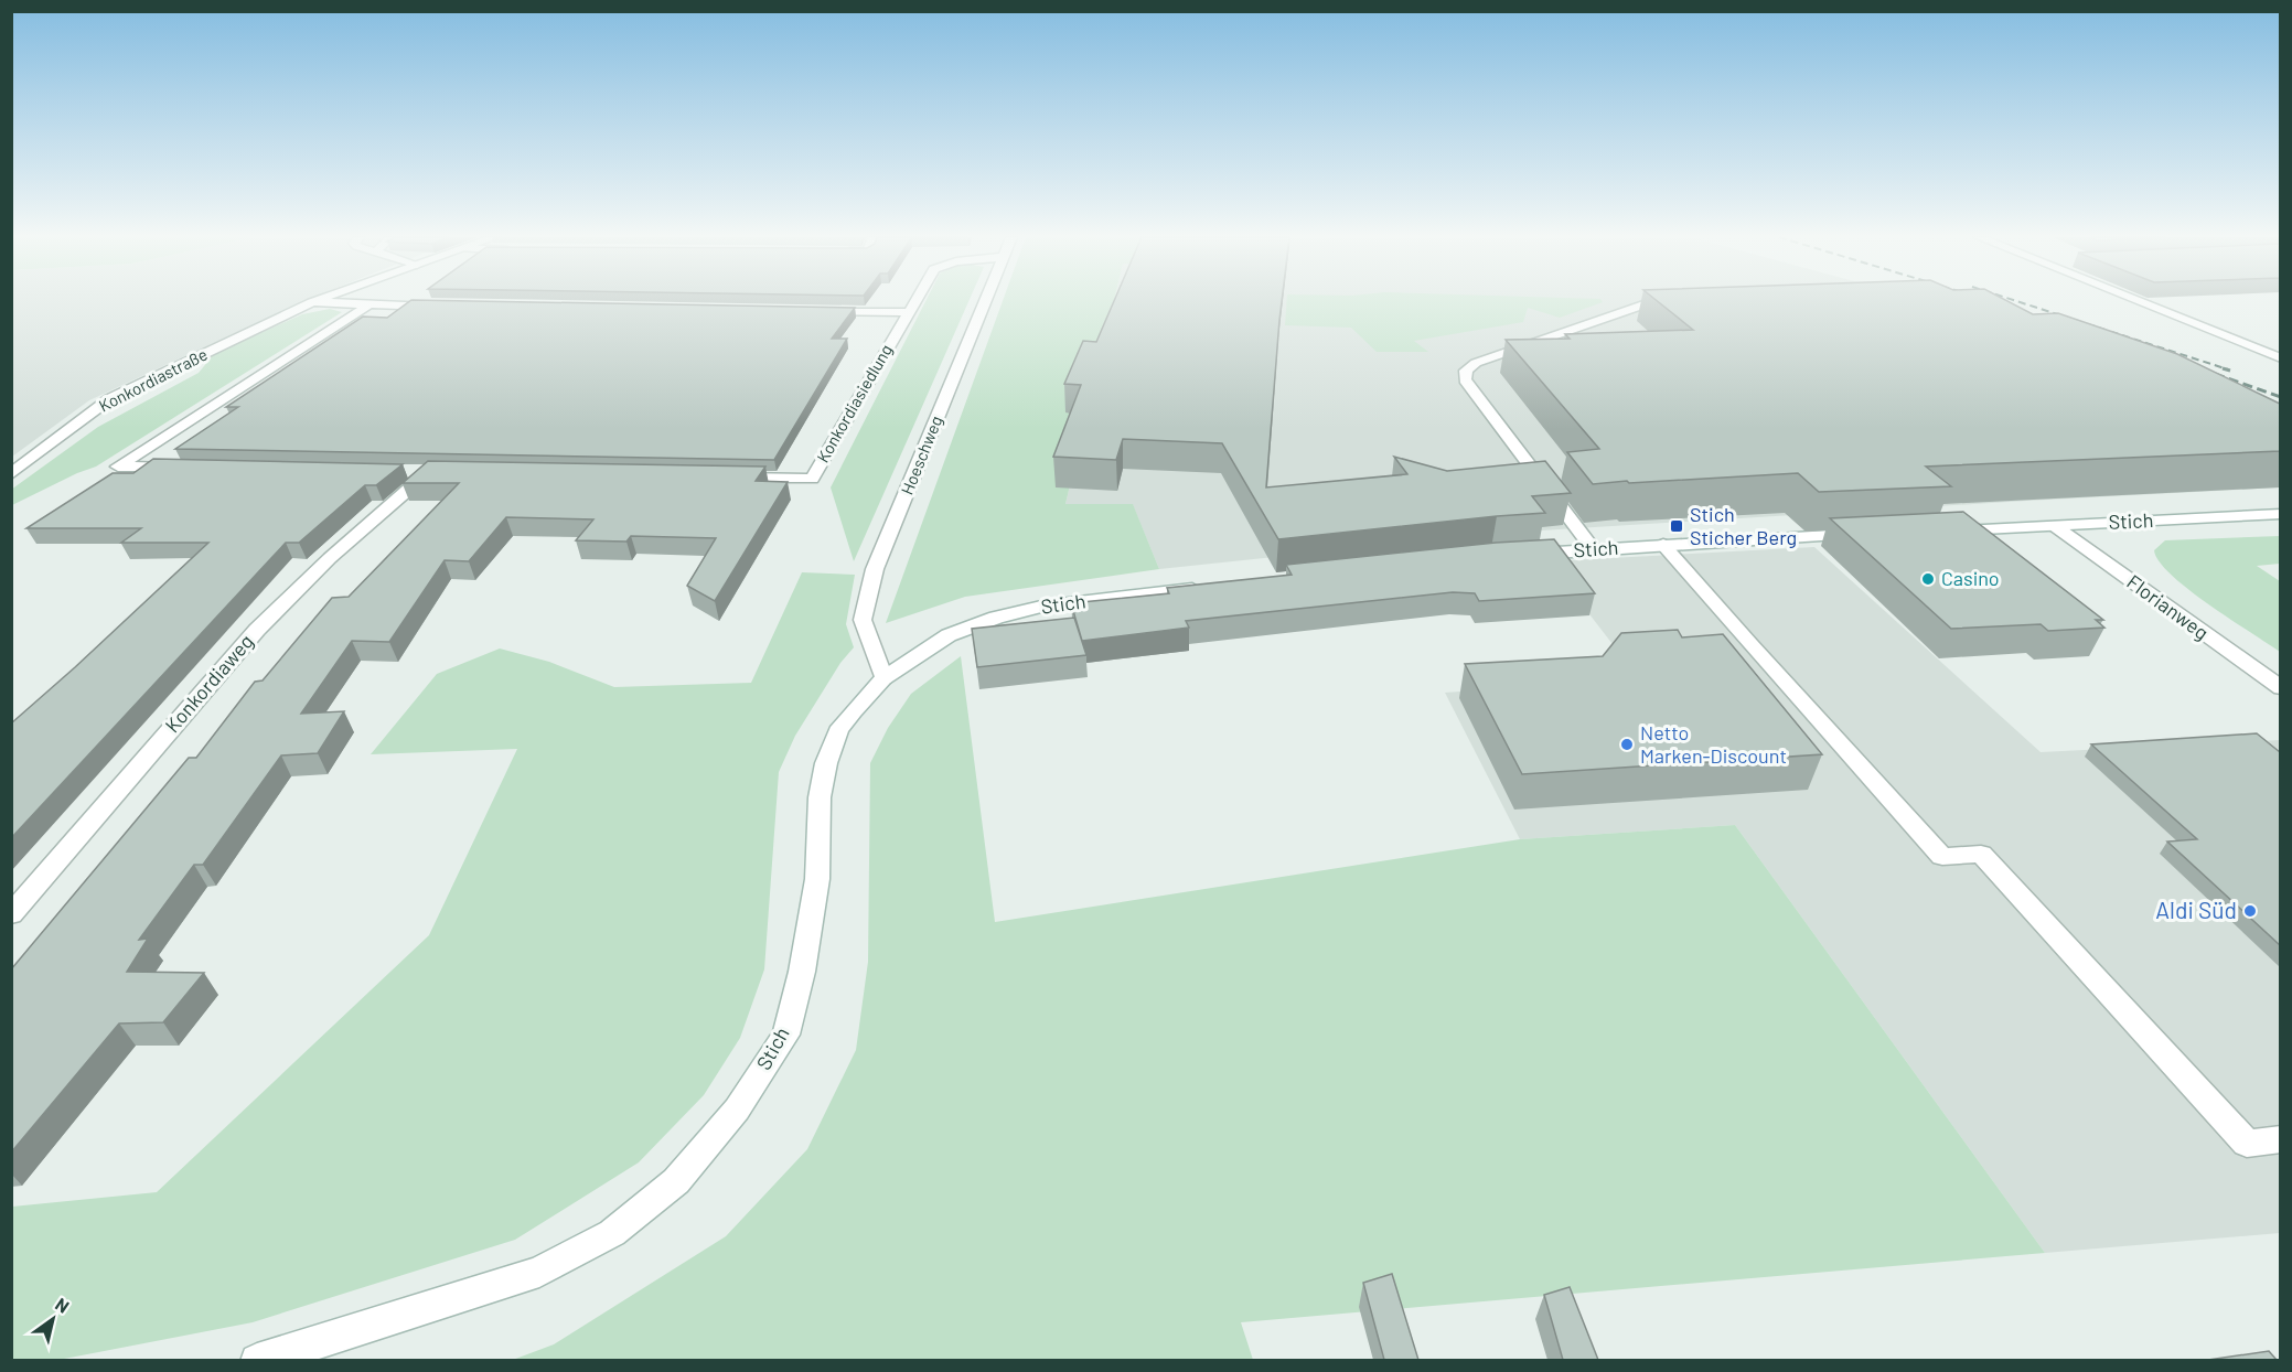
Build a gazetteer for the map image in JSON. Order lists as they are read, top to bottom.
{
  "streets": {
    "street": [
      "Konkordiastraße",
      "Konkordiasiedlung",
      "Hoeschweg",
      "Stich",
      "Florianweg",
      "Konkordiaweg"
    ]
  },
  "crossings": [
    ["Hoeschweg", "Stich"],
    ["Stich", "Florianweg"]
  ],
  "places": {
    "transit": ["Stich Sticher Berg"],
    "other": ["Casino", "Netto Marken-Discount", "Aldi Süd"]
  },
  "north": "top right"
}
